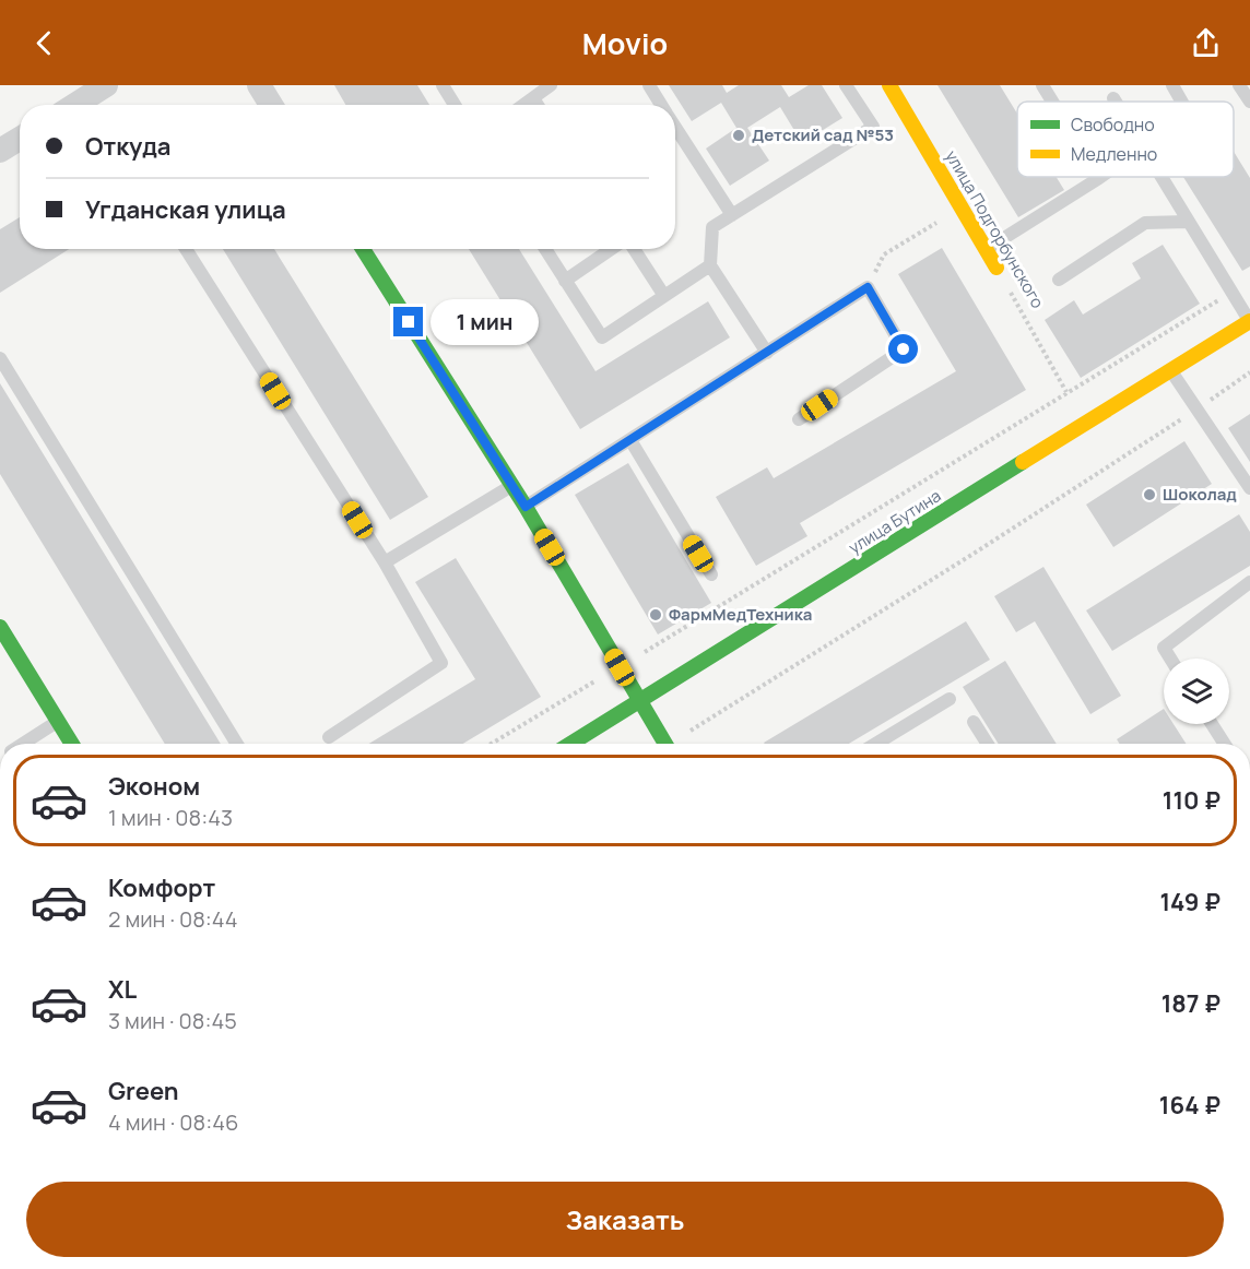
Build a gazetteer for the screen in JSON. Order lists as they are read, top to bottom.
{
  "streets": {
    "street": ["улица Подгорбунского", "улица Бутина"]
  },
  "places": ["Детский сад №53", "Шоколад", "ФармМедТехника"],
  "legend": ["Свободно", "Медленно"],
  "page": {
    "header": "Movio",
    "banner": ["Откуда", "Угданская улица"],
    "bubble": "1 мин",
    "list": [
      {
        "name": "Эконом",
        "note": "1 мин · 08:43",
        "value": "110 ₽"
      },
      {
        "name": "Комфорт",
        "note": "2 мин · 08:44",
        "value": "149 ₽"
      },
      {
        "name": "XL",
        "note": "3 мин · 08:45",
        "value": "187 ₽"
      },
      {
        "name": "Green",
        "note": "4 мин · 08:46",
        "value": "164 ₽"
      }
    ],
    "buttons": "Заказать"
  }
}
